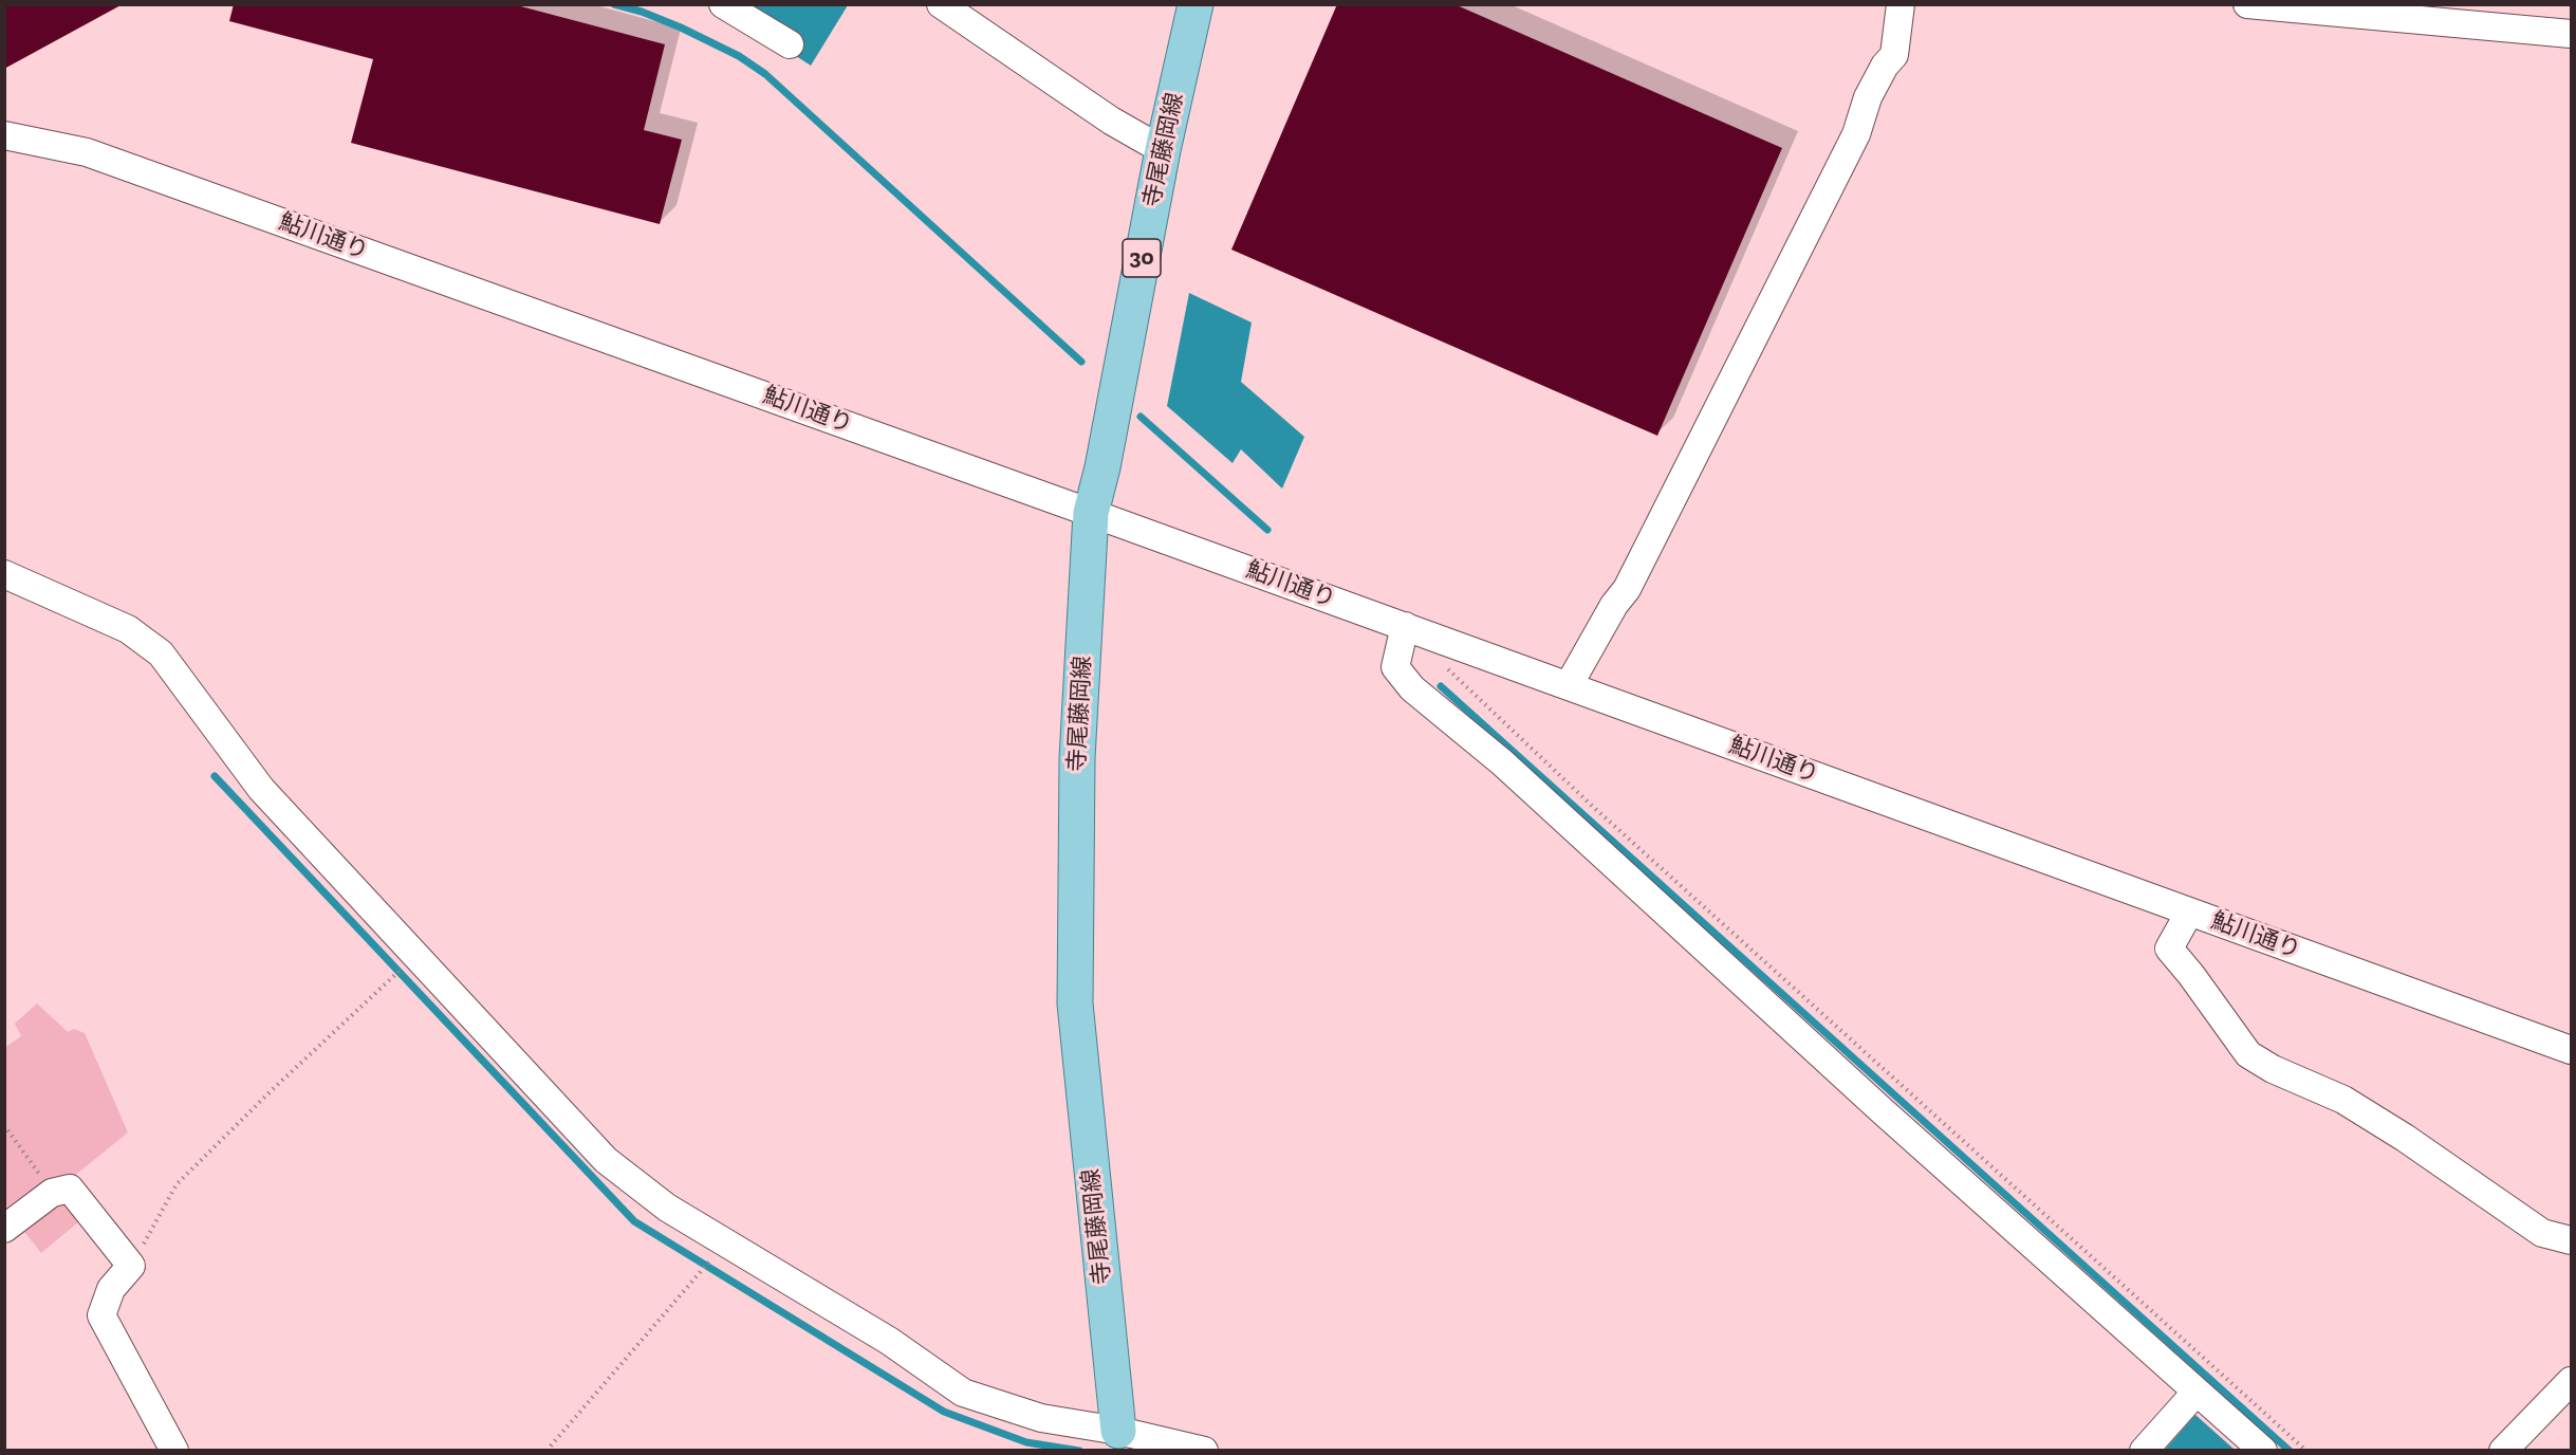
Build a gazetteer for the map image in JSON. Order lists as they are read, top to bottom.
{
  "streets": {
    "main road": ["寺尾藤岡線", "30"],
    "street": ["鮎川通り"]
  },
  "crossings": [
    ["寺尾藤岡線", "鮎川通り"]
  ]
}
